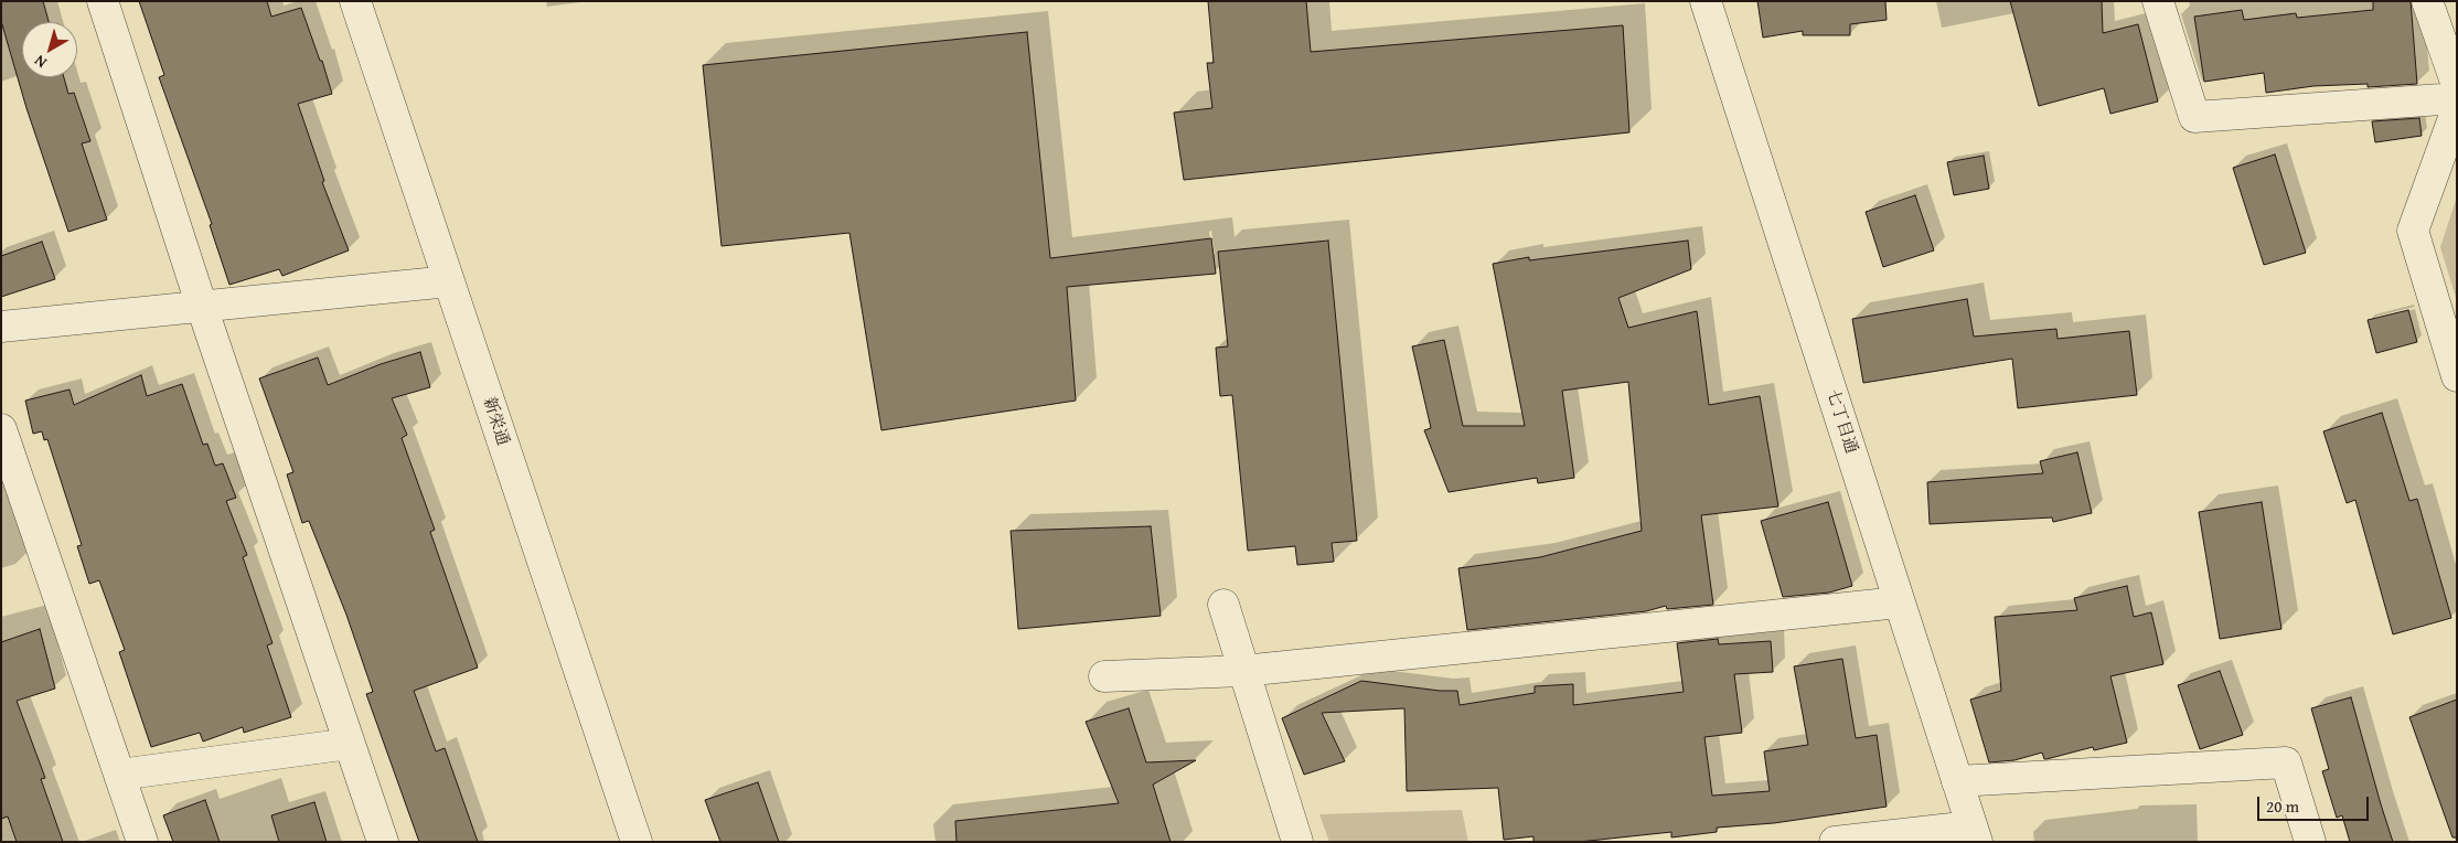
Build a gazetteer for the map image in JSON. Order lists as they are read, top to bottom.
{
  "streets": {
    "street": ["新栄通", "七丁目通"]
  },
  "scale_bar": "20 m",
  "north": "bottom left"
}
